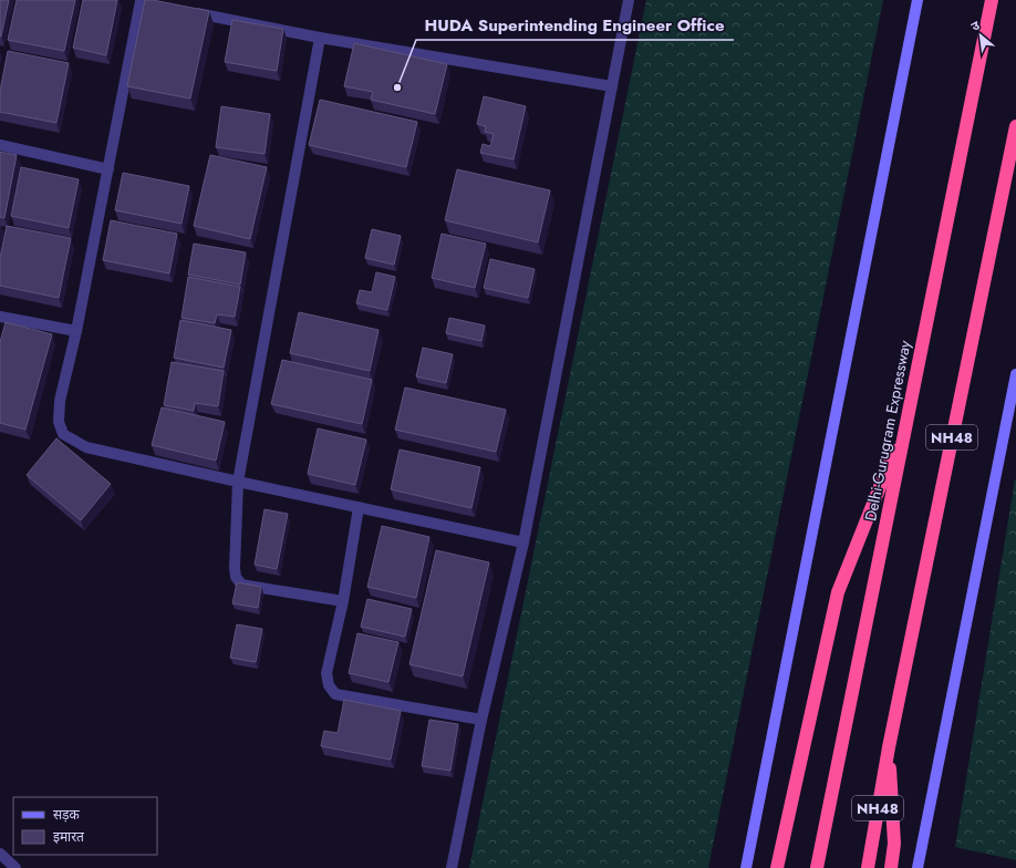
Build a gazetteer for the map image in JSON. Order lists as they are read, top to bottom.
{
  "streets": {
    "highway": ["Delhi-Gurugram Expressway", "NH48"]
  },
  "places": ["HUDA Superintending Engineer Office"],
  "legend": ["सड़क", "इमारत"],
  "north": "top left"
}
